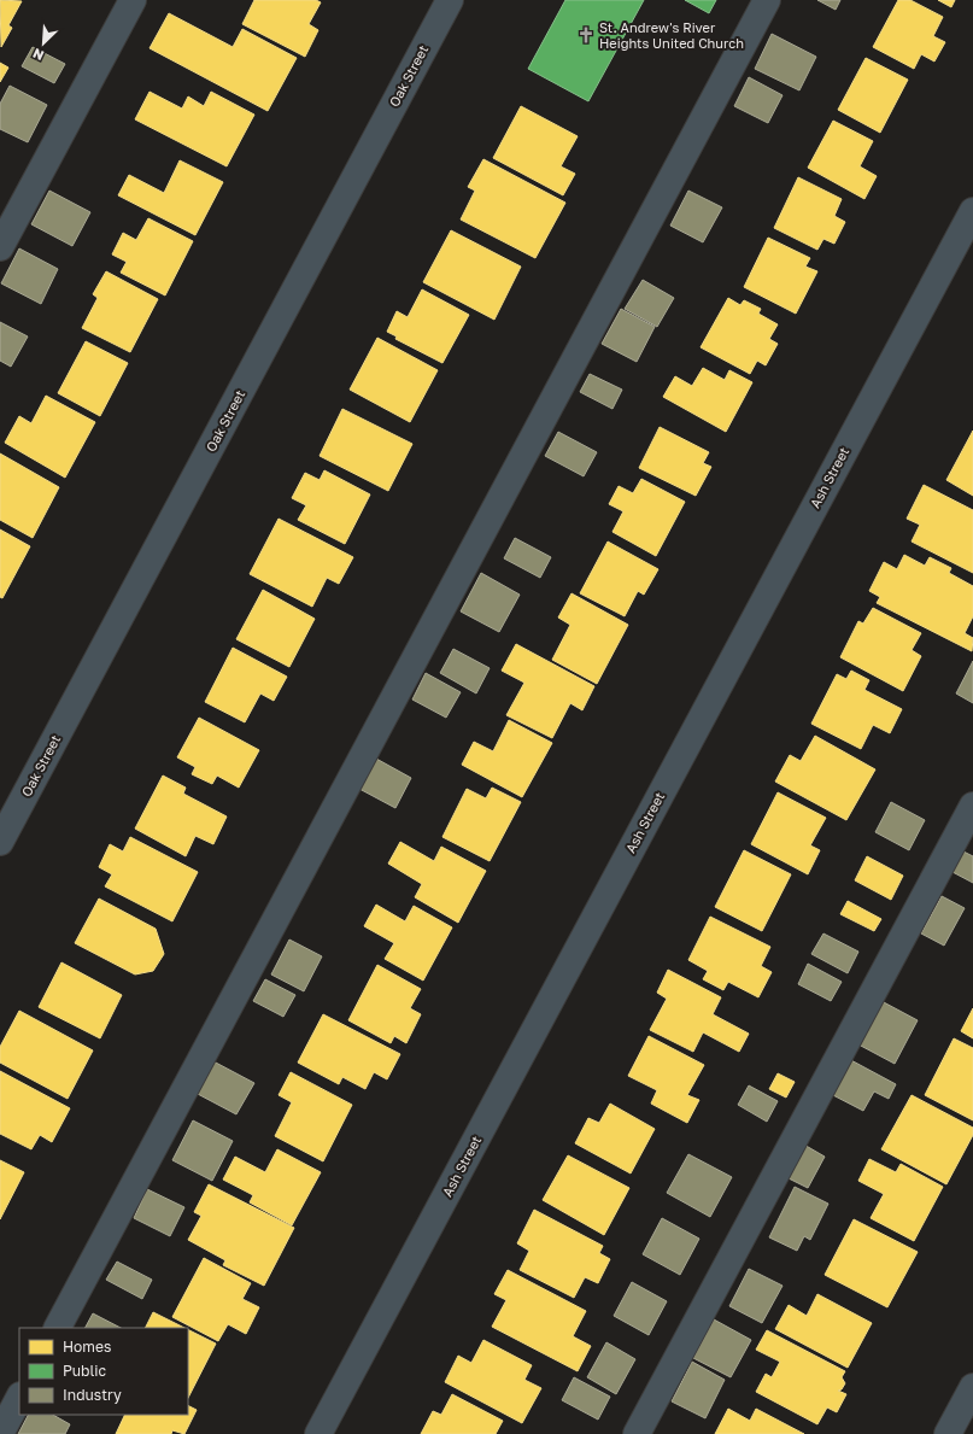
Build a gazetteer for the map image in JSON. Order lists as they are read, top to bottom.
{
  "streets": {
    "street": ["Oak Street", "Ash Street"]
  },
  "places": {
    "church": ["St. Andrew's River Heights United Church"]
  },
  "legend": ["Homes", "Public", "Industry"],
  "north": "bottom left"
}
